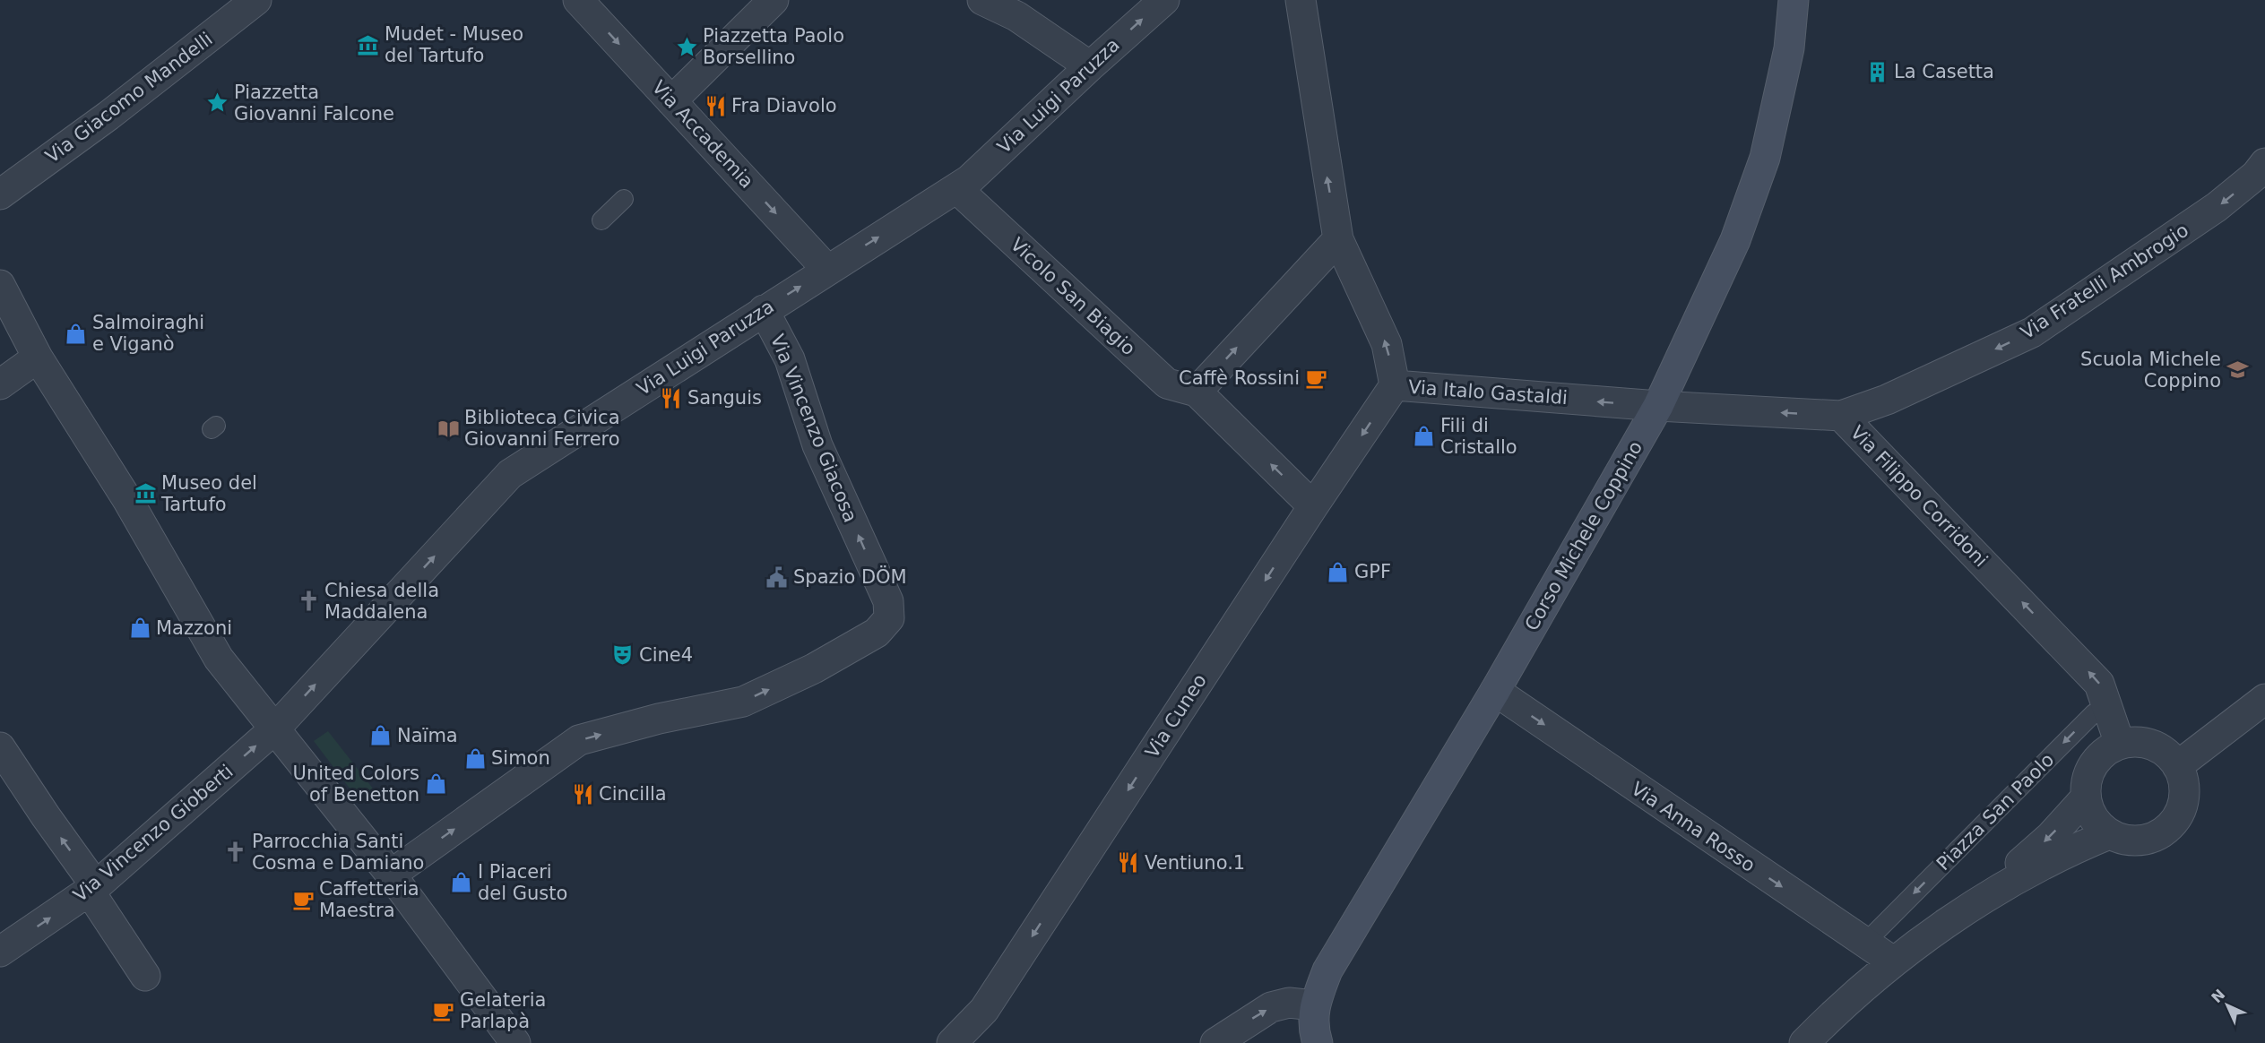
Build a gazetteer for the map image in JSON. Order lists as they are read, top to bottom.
{
  "streets": {
    "main road": ["Corso Michele Coppino"],
    "street": [
      "Via Luigi Paruzza",
      "Via Giacomo Mandelli",
      "Via Accademia",
      "Via Fratelli Ambrogio",
      "Vicolo San Biagio",
      "Via Italo Gastaldi",
      "Via Vincenzo Giacosa",
      "Via Filippo Corridoni",
      "Via Cuneo",
      "Via Anna Rosso",
      "Via Vincenzo Gioberti"
    ],
    "lane": ["Piazza San Paolo"]
  },
  "crossings": [
    ["Via Luigi Paruzza", "Via Accademia"],
    ["Via Luigi Paruzza", "Vicolo San Biagio"],
    ["Via Luigi Paruzza", "Via Vincenzo Giacosa"],
    ["Via Luigi Paruzza", "Via Vincenzo Gioberti"],
    ["Via Fratelli Ambrogio", "Via Filippo Corridoni"],
    ["Vicolo San Biagio", "Via Cuneo"],
    ["Via Italo Gastaldi", "Via Filippo Corridoni"],
    ["Via Italo Gastaldi", "Corso Michele Coppino"],
    ["Via Italo Gastaldi", "Via Cuneo"],
    ["Via Filippo Corridoni", "Corso Michele Coppino"],
    ["Via Filippo Corridoni", "Piazza San Paolo"],
    ["Corso Michele Coppino", "Via Anna Rosso"],
    ["Piazza San Paolo", "Via Anna Rosso"]
  ],
  "one_way": [
    "Via Luigi Paruzza",
    "Via Accademia",
    "Via Fratelli Ambrogio",
    "Via Italo Gastaldi",
    "Via Filippo Corridoni",
    "Via Cuneo",
    "Piazza San Paolo",
    "Via Anna Rosso",
    "Via Vincenzo Gioberti"
  ],
  "places": {
    "museum": ["Mudet - Museo del Tartufo", "Museo del Tartufo"],
    "place": ["Piazzetta Paolo Borsellino", "Piazzetta Giovanni Falcone"],
    "building": ["La Casetta"],
    "restaurant": [
      "Fra Diavolo",
      "Sanguis",
      "Cincilla",
      "Ventiuno.1"
    ],
    "shop": [
      "Salmoiraghi e Viganò",
      "Fili di Cristallo",
      "GPF",
      "Mazzoni",
      "Naïma",
      "Simon",
      "United Colors of Benetton",
      "I Piaceri del Gusto"
    ],
    "school or university": ["Scuola Michele Coppino"],
    "cafe": ["Caffè Rossini", "Caffetteria Maestra", "Gelateria Parlapà"],
    "library": ["Biblioteca Civica Giovanni Ferrero"],
    "public building": ["Spazio DÖM"],
    "church": ["Chiesa della Maddalena", "Parrocchia Santi Cosma e Damiano"],
    "theatre": ["Cine4"]
  },
  "north": "top left"
}
